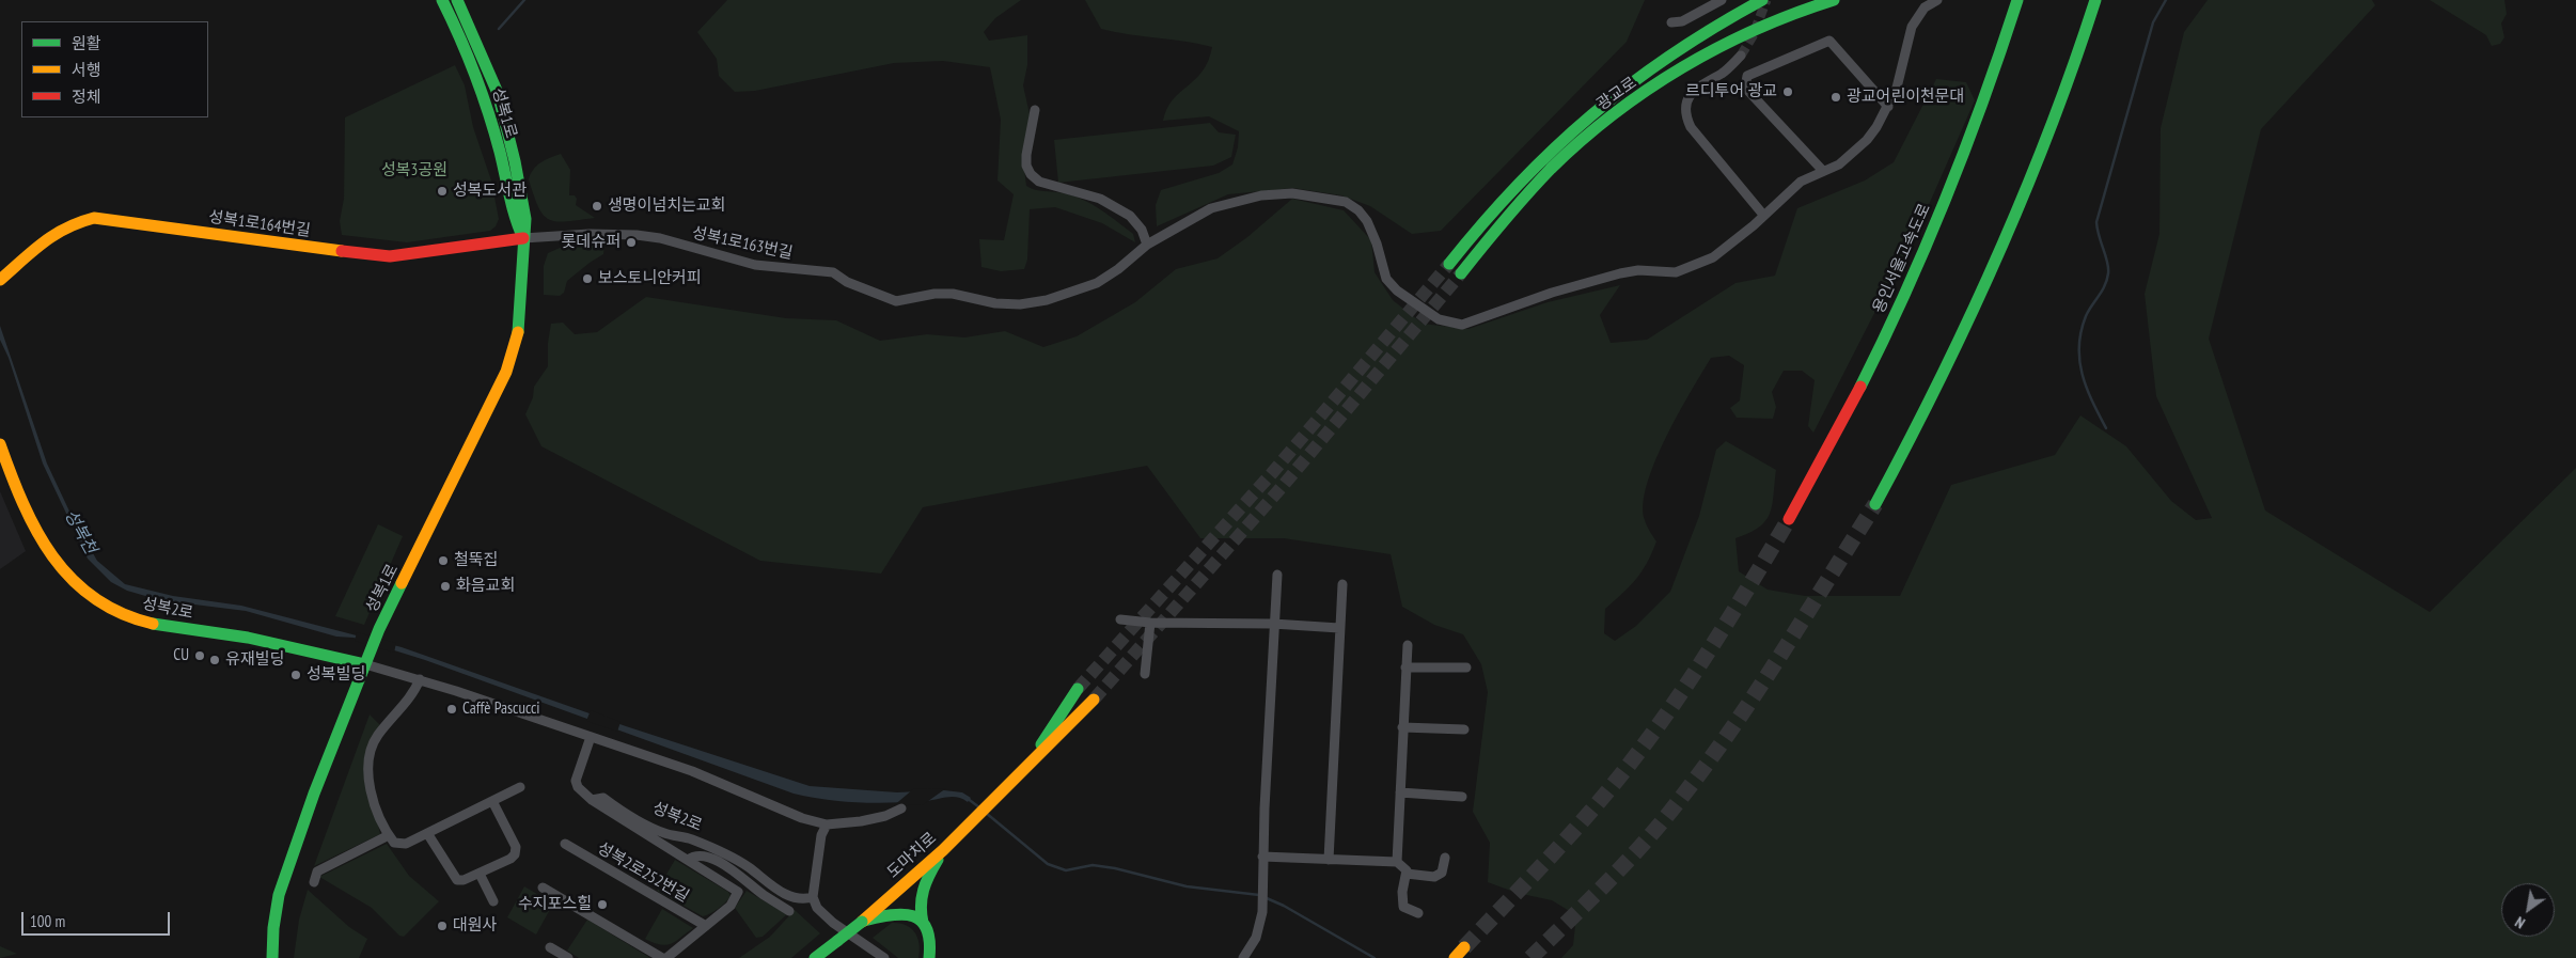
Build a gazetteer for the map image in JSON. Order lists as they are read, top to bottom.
{
  "streets": {
    "main road": [
      "광교로",
      "성복1로",
      "성복1로164번길",
      "용인서울고속도로",
      "성복2로",
      "도마치로"
    ],
    "street": ["성복1로163번길", "성복2로252번길"]
  },
  "crossings": [
    ["성복1로", "성복1로164번길"],
    ["성복1로", "성복1로163번길"],
    ["성복1로", "성복2로"],
    ["성복1로164번길", "성복1로163번길"],
    ["성복2로", "성복2로252번길"]
  ],
  "water": ["성복천"],
  "parks": ["성복3공원"],
  "places": [
    "르디투어 광교",
    "광교어린이천문대",
    "성복도서관",
    "생명이넘치는교회",
    "롯데슈퍼",
    "보스토니안커피",
    "철뚝집",
    "화음교회",
    "CU",
    "유재빌딩",
    "성복빌딩",
    "Caffè Pascucci",
    "수지포스힐",
    "대원사"
  ],
  "legend": ["원활", "서행", "정체"],
  "scale_bar": "100 m",
  "north": "bottom left"
}
